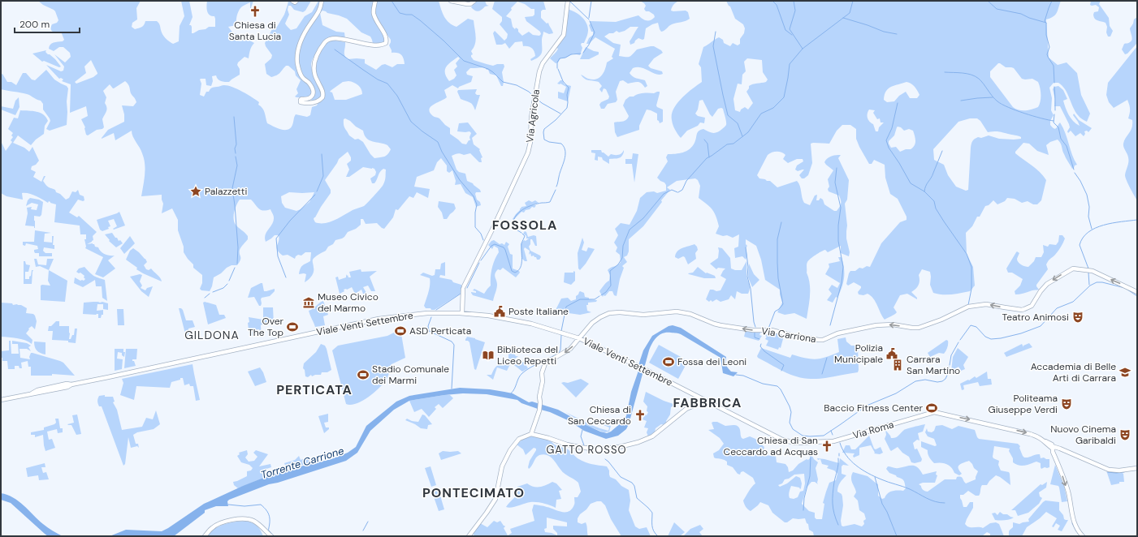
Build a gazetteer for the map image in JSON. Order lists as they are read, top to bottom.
{
  "streets": {
    "main road": [
      "Via Agricola",
      "Viale Venti Settembre",
      "Via Carriona",
      "Via Roma"
    ]
  },
  "crossings": [
    ["Via Agricola", "Viale Venti Settembre"],
    ["Viale Venti Settembre", "Via Carriona"],
    ["Viale Venti Settembre", "Via Roma"]
  ],
  "one_way": ["Via Carriona", "Via Roma"],
  "districts": [
    "FOSSOLA",
    "GILDONA",
    "PERTICATA",
    "FABBRICA",
    "GATTO ROSSO",
    "PONTECIMATO"
  ],
  "water": ["Torrente Carrione"],
  "places": {
    "church": ["Chiesa di Santa Lucia", "Chiesa di San Ceccardo", "Chiesa di San Ceccardo ad Acquas"],
    "place": ["Palazzetti"],
    "museum": ["Museo Civico del Marmo"],
    "public building": ["Poste Italiane", "Polizia Municipale"],
    "theatre": ["Teatro Animosi", "Politeama Giuseppe Verdi", "Nuovo Cinema Garibaldi"],
    "sports": [
      "Over The Top",
      "ASD Perticata",
      "Fossa dei Leoni",
      "Stadio Comunale dei Marmi",
      "Baccio Fitness Center"
    ],
    "library": ["Biblioteca del Liceo Repetti"],
    "building": ["Carrara San Martino"],
    "school or university": ["Accademia di Belle Arti di Carrara"]
  },
  "scale_bar": "200 m"
}
